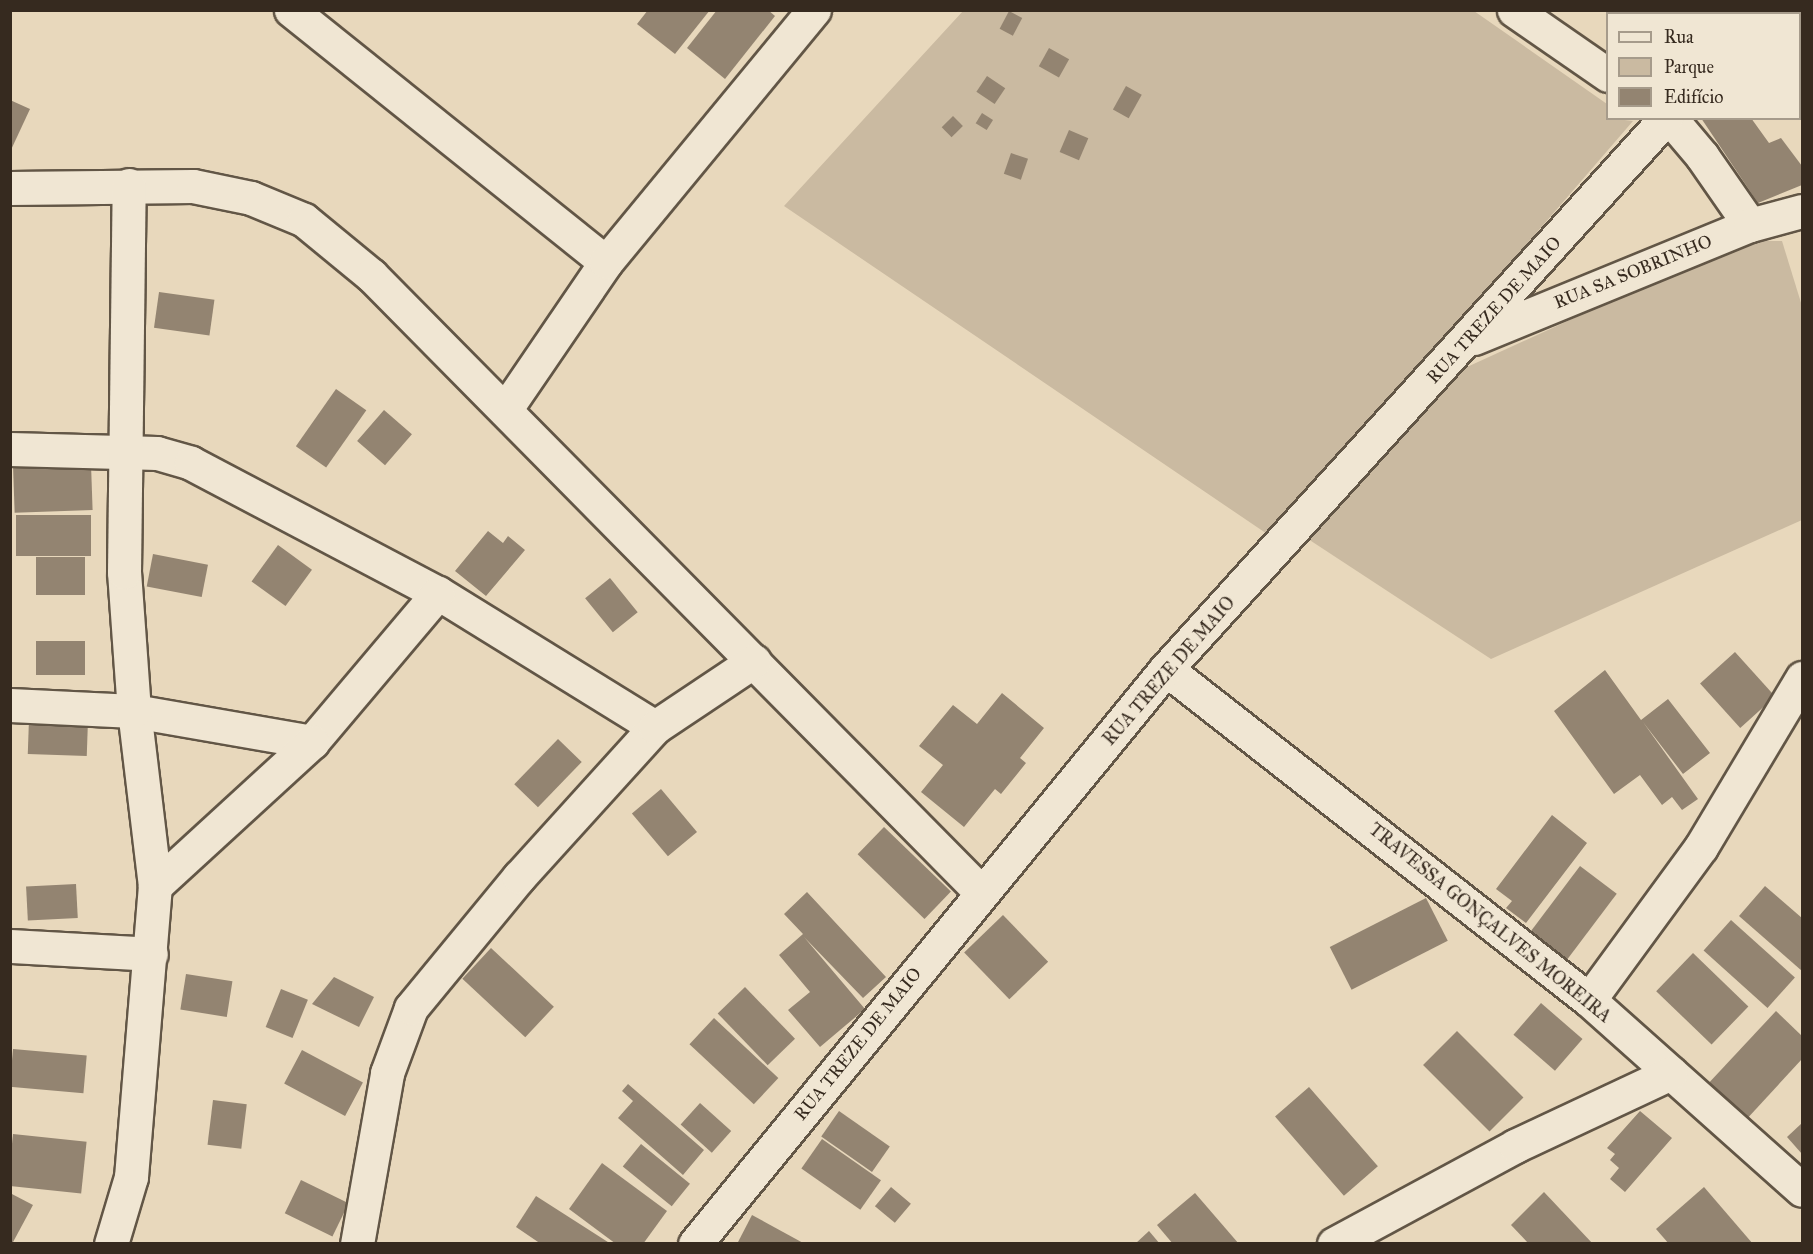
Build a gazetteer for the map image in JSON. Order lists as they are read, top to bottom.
{
  "streets": {
    "street": ["RUA SA SOBRINHO", "RUA TREZE DE MAIO", "TRAVESSA GONÇALVES MOREIRA"]
  },
  "crossings": [
    ["RUA SA SOBRINHO", "RUA TREZE DE MAIO"],
    ["RUA TREZE DE MAIO", "TRAVESSA GONÇALVES MOREIRA"]
  ],
  "legend": ["Rua", "Parque", "Edifício"]
}
